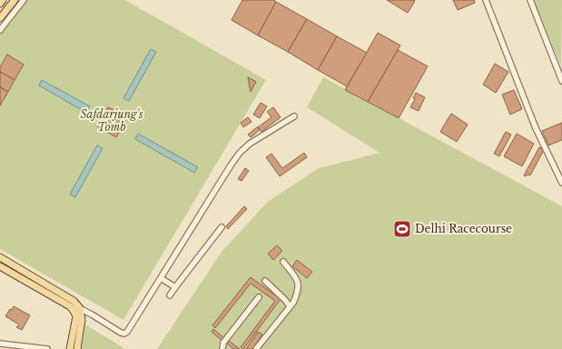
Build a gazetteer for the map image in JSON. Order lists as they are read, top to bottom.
{
  "parks": ["Safdarjung's Tomb"],
  "places": {
    "sports": ["Delhi Racecourse"]
  }
}
